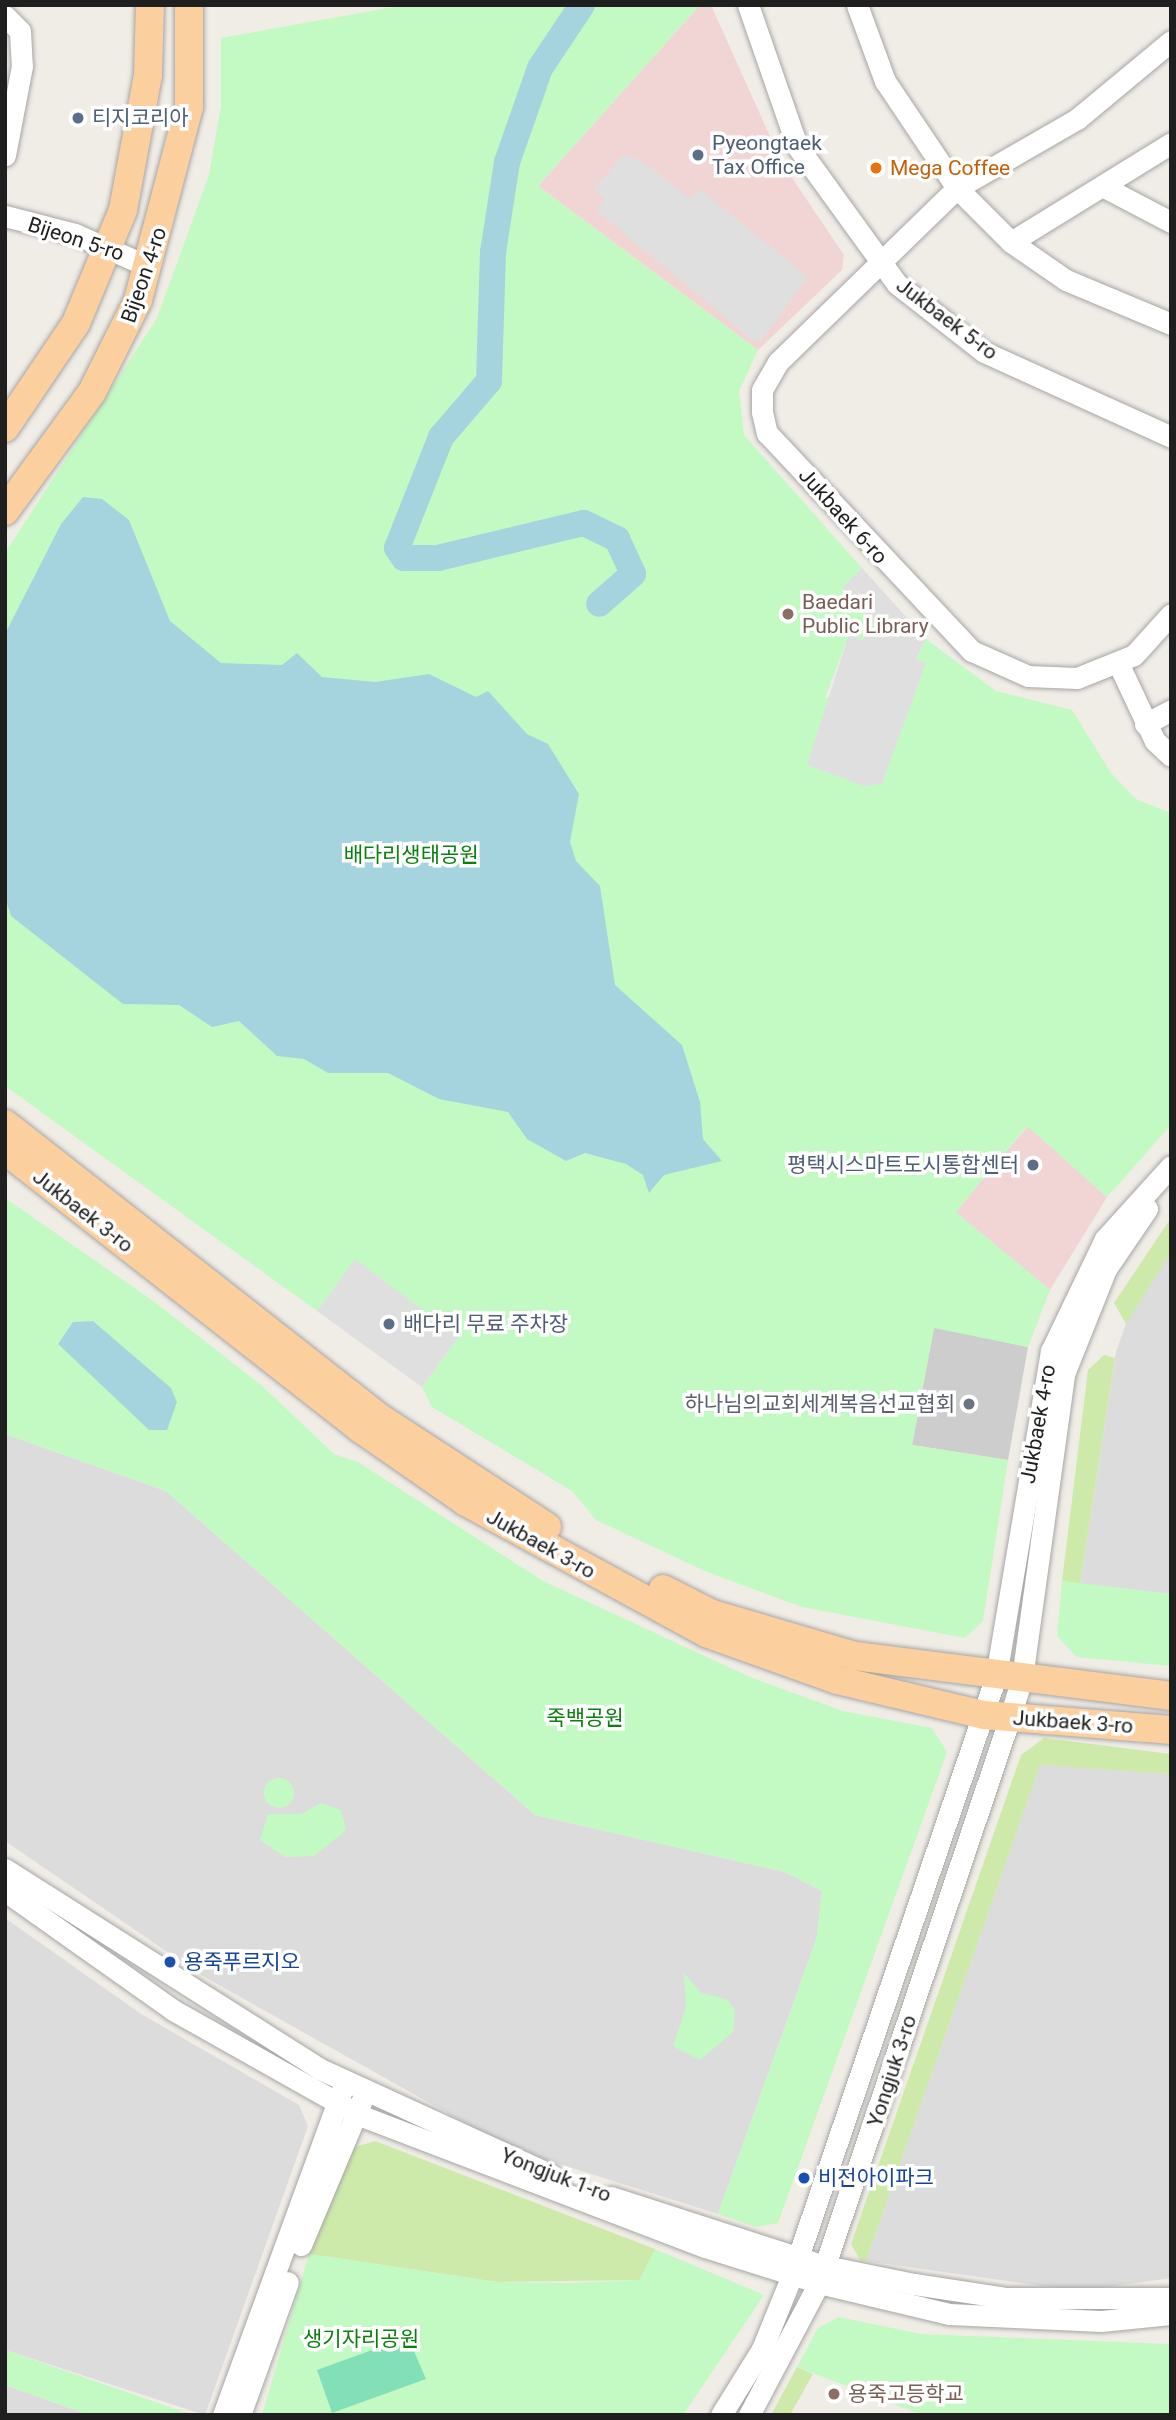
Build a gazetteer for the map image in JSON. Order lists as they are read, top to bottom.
{
  "streets": {
    "main road": ["Bijeon 4-ro", "Jukbaek 3-ro"],
    "street": [
      "Bijeon 5-ro",
      "Jukbaek 5-ro",
      "Jukbaek 6-ro",
      "Jukbaek 4-ro",
      "Yongjuk 3-ro",
      "Yongjuk 1-ro"
    ]
  },
  "crossings": [
    ["Bijeon 5-ro", "Bijeon 4-ro"],
    ["Jukbaek 5-ro", "Jukbaek 6-ro"],
    ["Jukbaek 3-ro", "Jukbaek 4-ro"],
    ["Jukbaek 3-ro", "Yongjuk 3-ro"],
    ["Yongjuk 3-ro", "Yongjuk 1-ro"]
  ],
  "parks": ["배다리생태공원", "죽백공원", "생기자리공원"],
  "places": [
    "티지코리아",
    "Pyeongtaek Tax Office",
    "Mega Coffee",
    "Baedari Public Library",
    "평택시스마트도시통합센터",
    "배다리 무료 주차장",
    "하나님의교회세계복음선교협회",
    "용죽푸르지오",
    "비전아이파크",
    "용죽고등학교"
  ]
}
